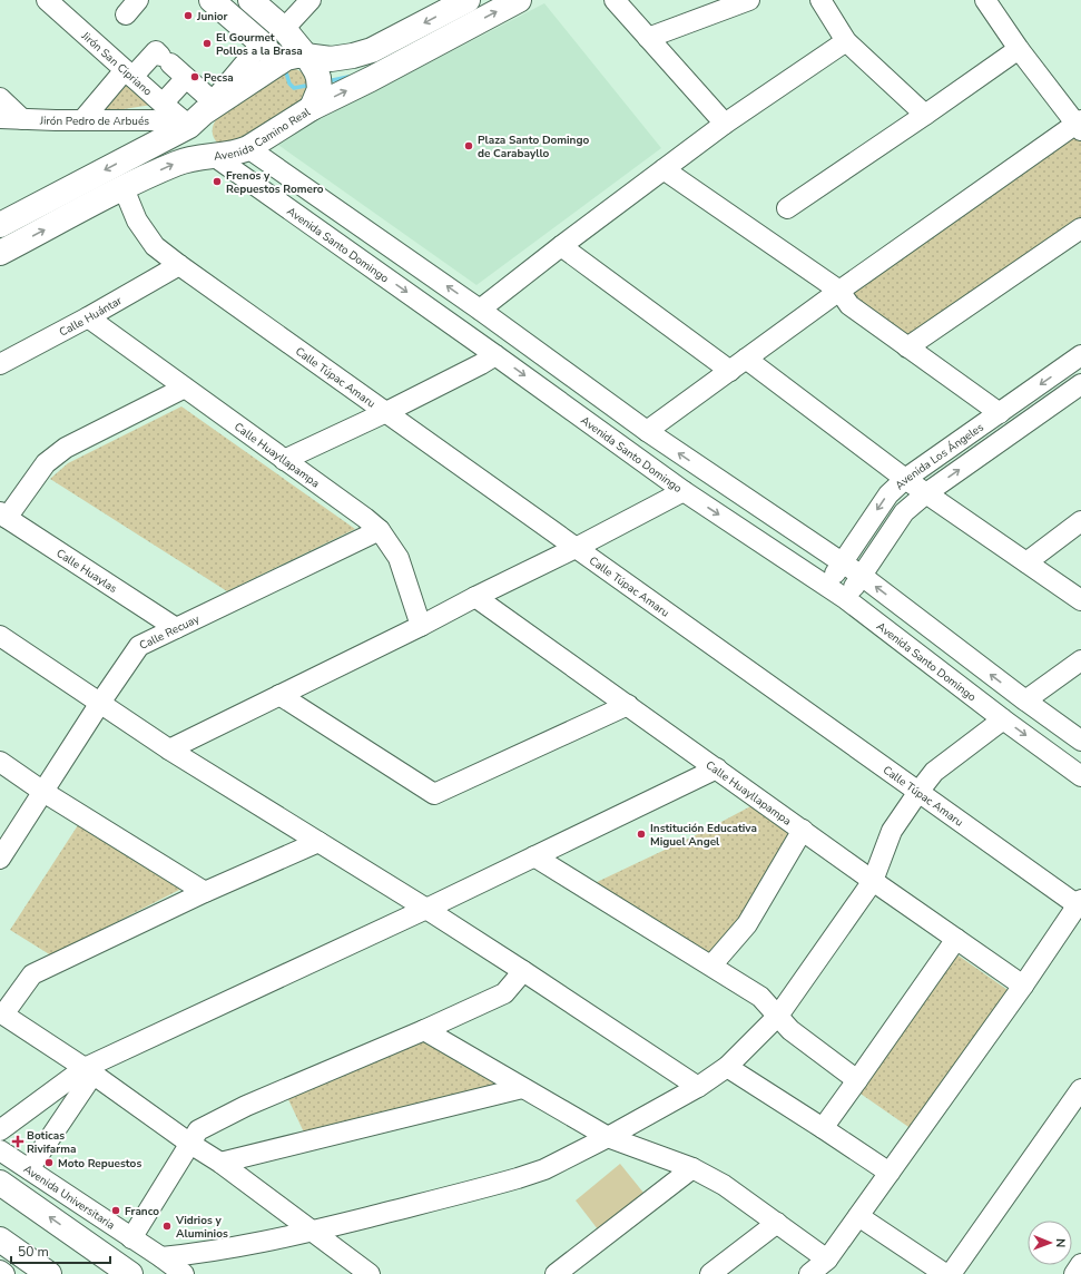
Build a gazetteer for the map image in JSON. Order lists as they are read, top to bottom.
{
  "streets": {
    "main road": ["Avenida Camino Real", "Avenida Santo Domingo"],
    "street": [
      "Jirón San Cipriano",
      "Jirón Pedro de Arbués",
      "Calle Huántar",
      "Calle Túpac Amaru",
      "Calle Huayllapampa",
      "Avenida Los Ángeles",
      "Calle Huaylas",
      "Calle Recuay",
      "Avenida Universitaria"
    ]
  },
  "crossings": [
    ["Jirón San Cipriano", "Jirón Pedro de Arbués"],
    ["Jirón San Cipriano", "Avenida Santo Domingo"],
    ["Jirón Pedro de Arbués", "Avenida Santo Domingo"],
    ["Avenida Camino Real", "Avenida Santo Domingo"],
    ["Avenida Camino Real", "Calle Túpac Amaru"],
    ["Avenida Santo Domingo", "Avenida Los Ángeles"],
    ["Calle Huántar", "Calle Túpac Amaru"],
    ["Calle Huántar", "Calle Huayllapampa"],
    ["Calle Huayllapampa", "Calle Recuay"],
    ["Calle Huaylas", "Calle Recuay"]
  ],
  "one_way": ["Avenida Santo Domingo"],
  "places": {
    "other": [
      "Junior",
      "El Gourmet Pollos a la Brasa",
      "Pecsa",
      "Plaza Santo Domingo de Carabayllo",
      "Frenos y Repuestos Romero",
      "Institución Educativa Miguel Angel",
      "Moto Repuestos",
      "Franco",
      "Vidrios y Aluminios"
    ],
    "health": ["Boticas Rivifarma"]
  },
  "scale_bar": "50 m",
  "north": "right"
}
